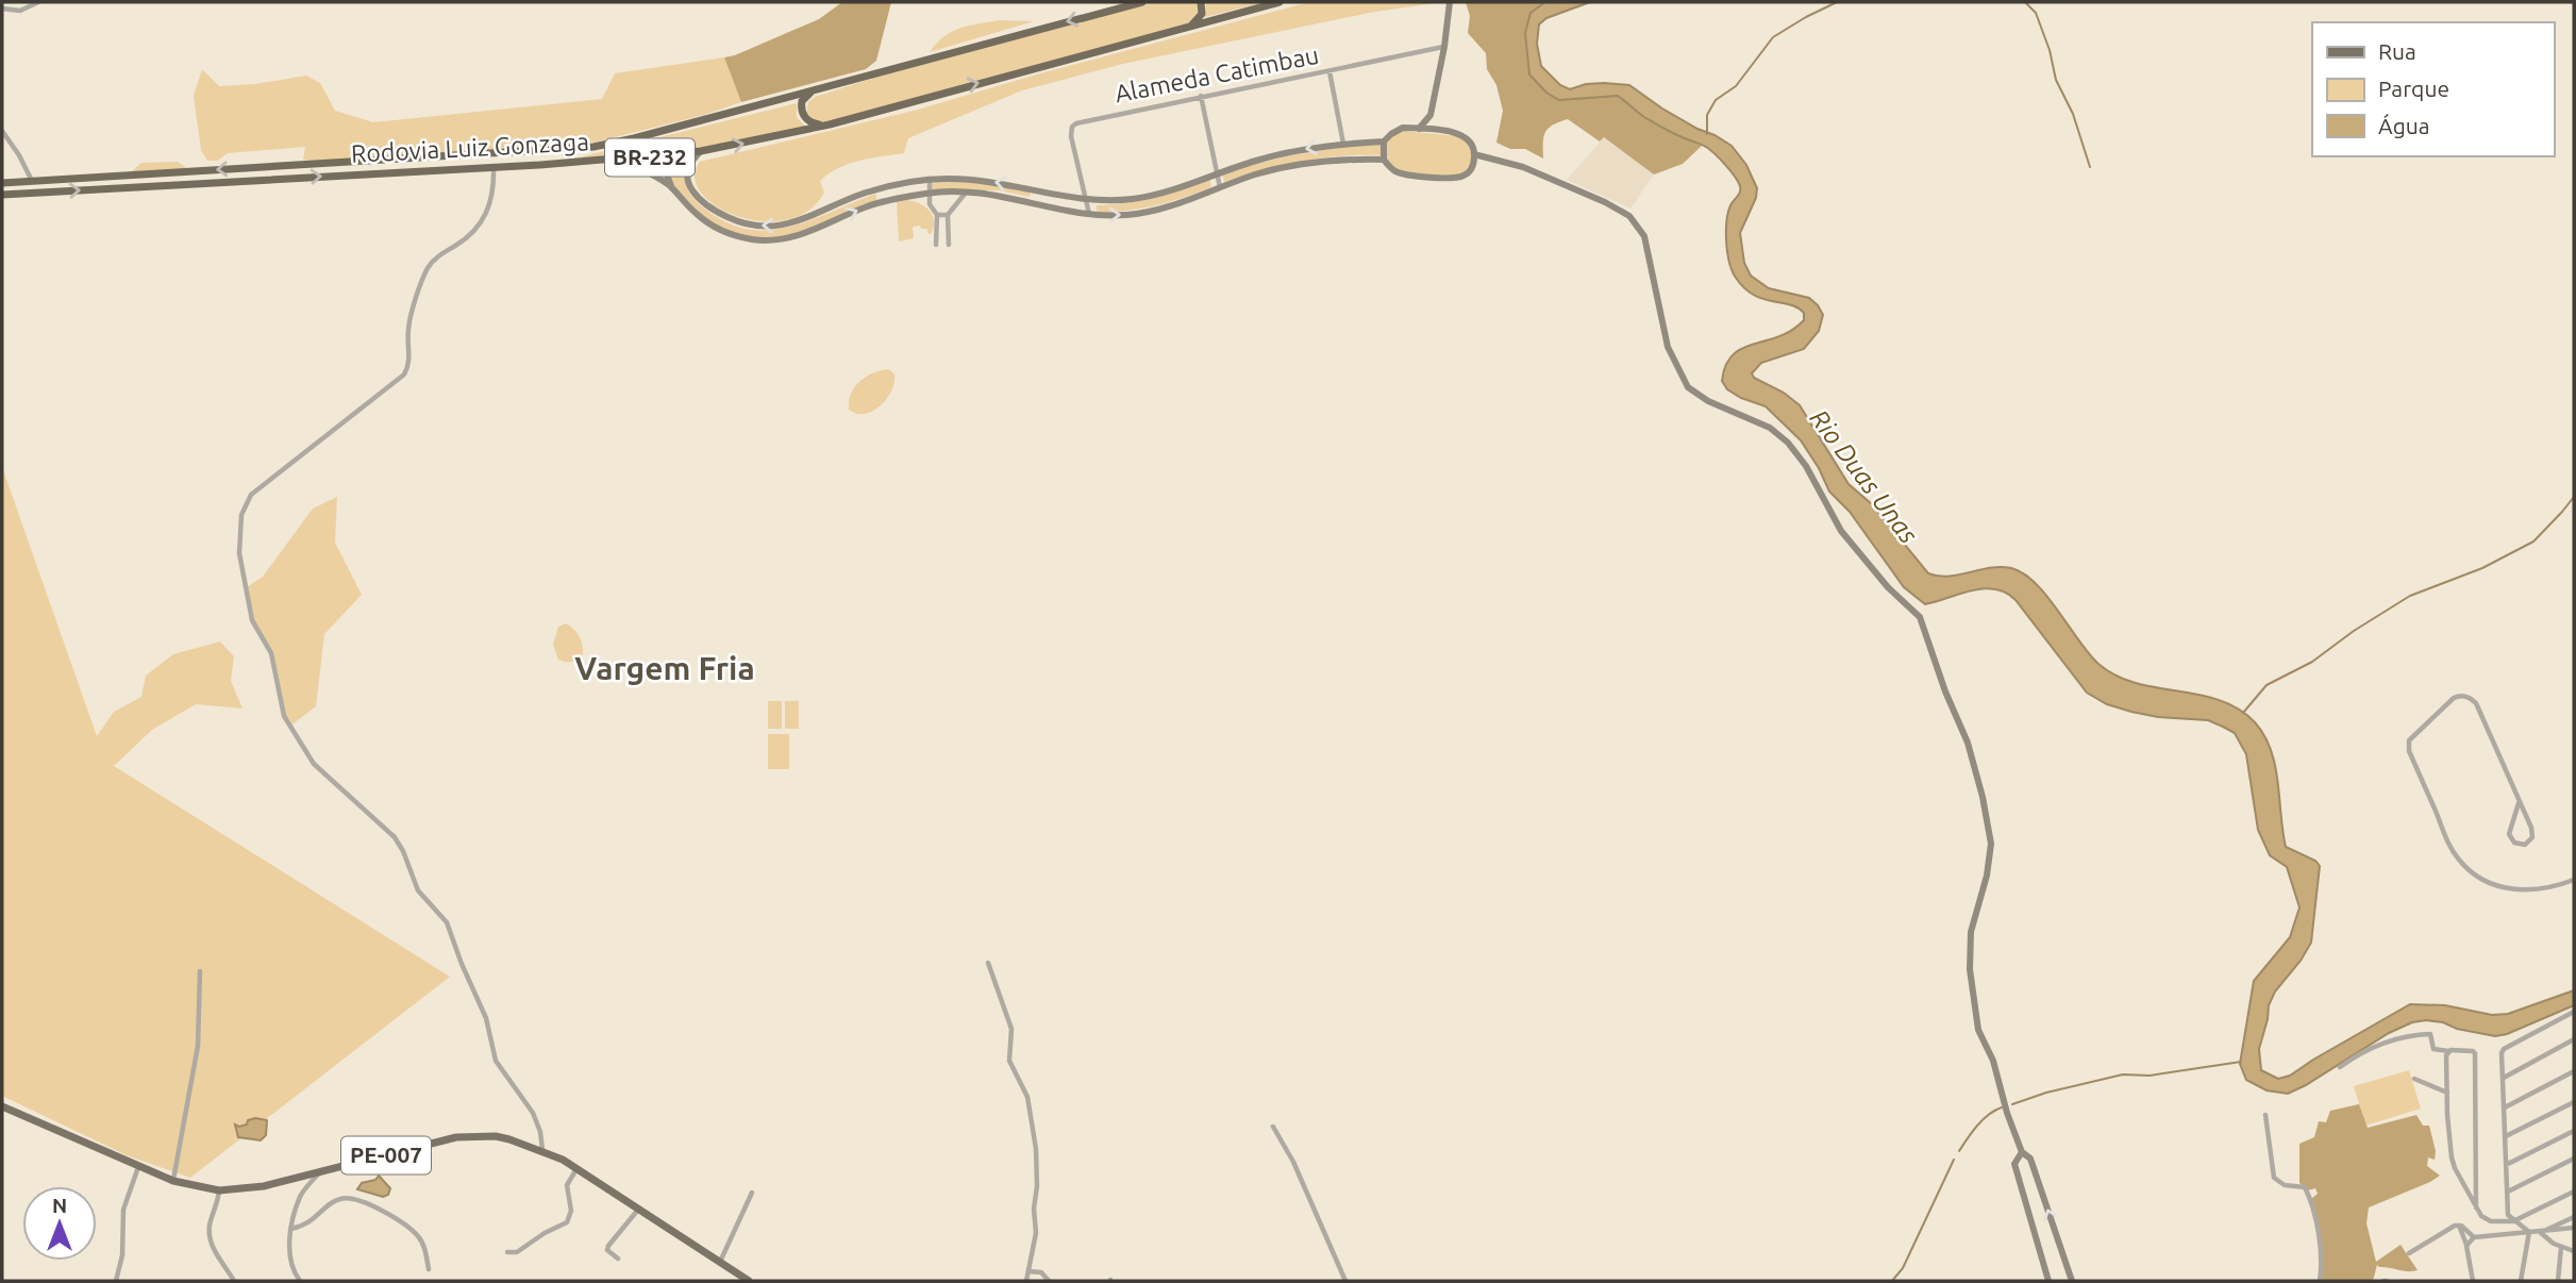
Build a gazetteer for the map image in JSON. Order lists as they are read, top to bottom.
{
  "streets": {
    "highway": ["Rodovia Luiz Gonzaga", "BR-232"],
    "main road": ["PE-007"],
    "street": ["Alameda Catimbau"]
  },
  "districts": ["Vargem Fria"],
  "water": ["Rio Duas Unas"],
  "legend": ["Rua", "Parque", "Água"],
  "north": "top"
}
